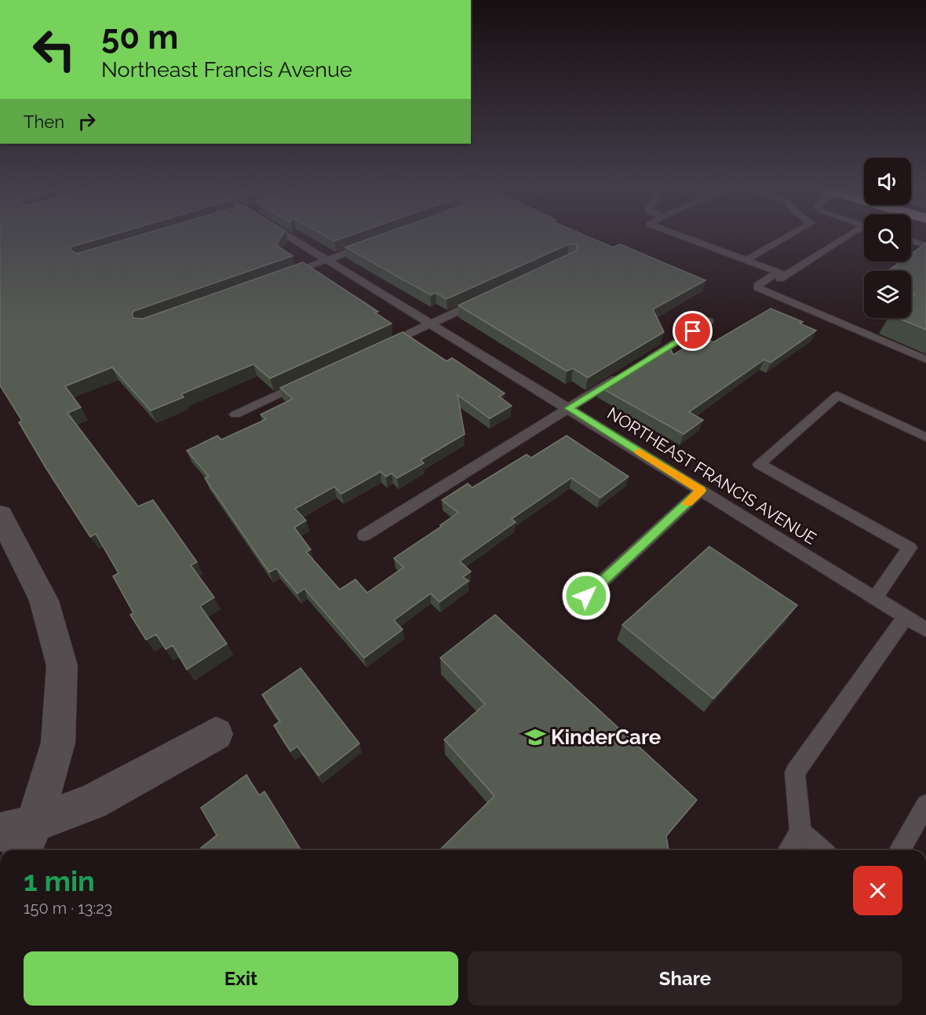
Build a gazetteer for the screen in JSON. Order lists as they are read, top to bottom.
{
  "streets": {
    "lane": ["NORTHEAST FRANCIS AVENUE"]
  },
  "places": {
    "school or university": ["KinderCare"]
  },
  "page": {
    "turn": ["50 m", "Northeast Francis Avenue"],
    "then": "Then",
    "heading": ["1 min", "150 m · 13:23"],
    "buttons": ["Exit", "Share"]
  }
}
